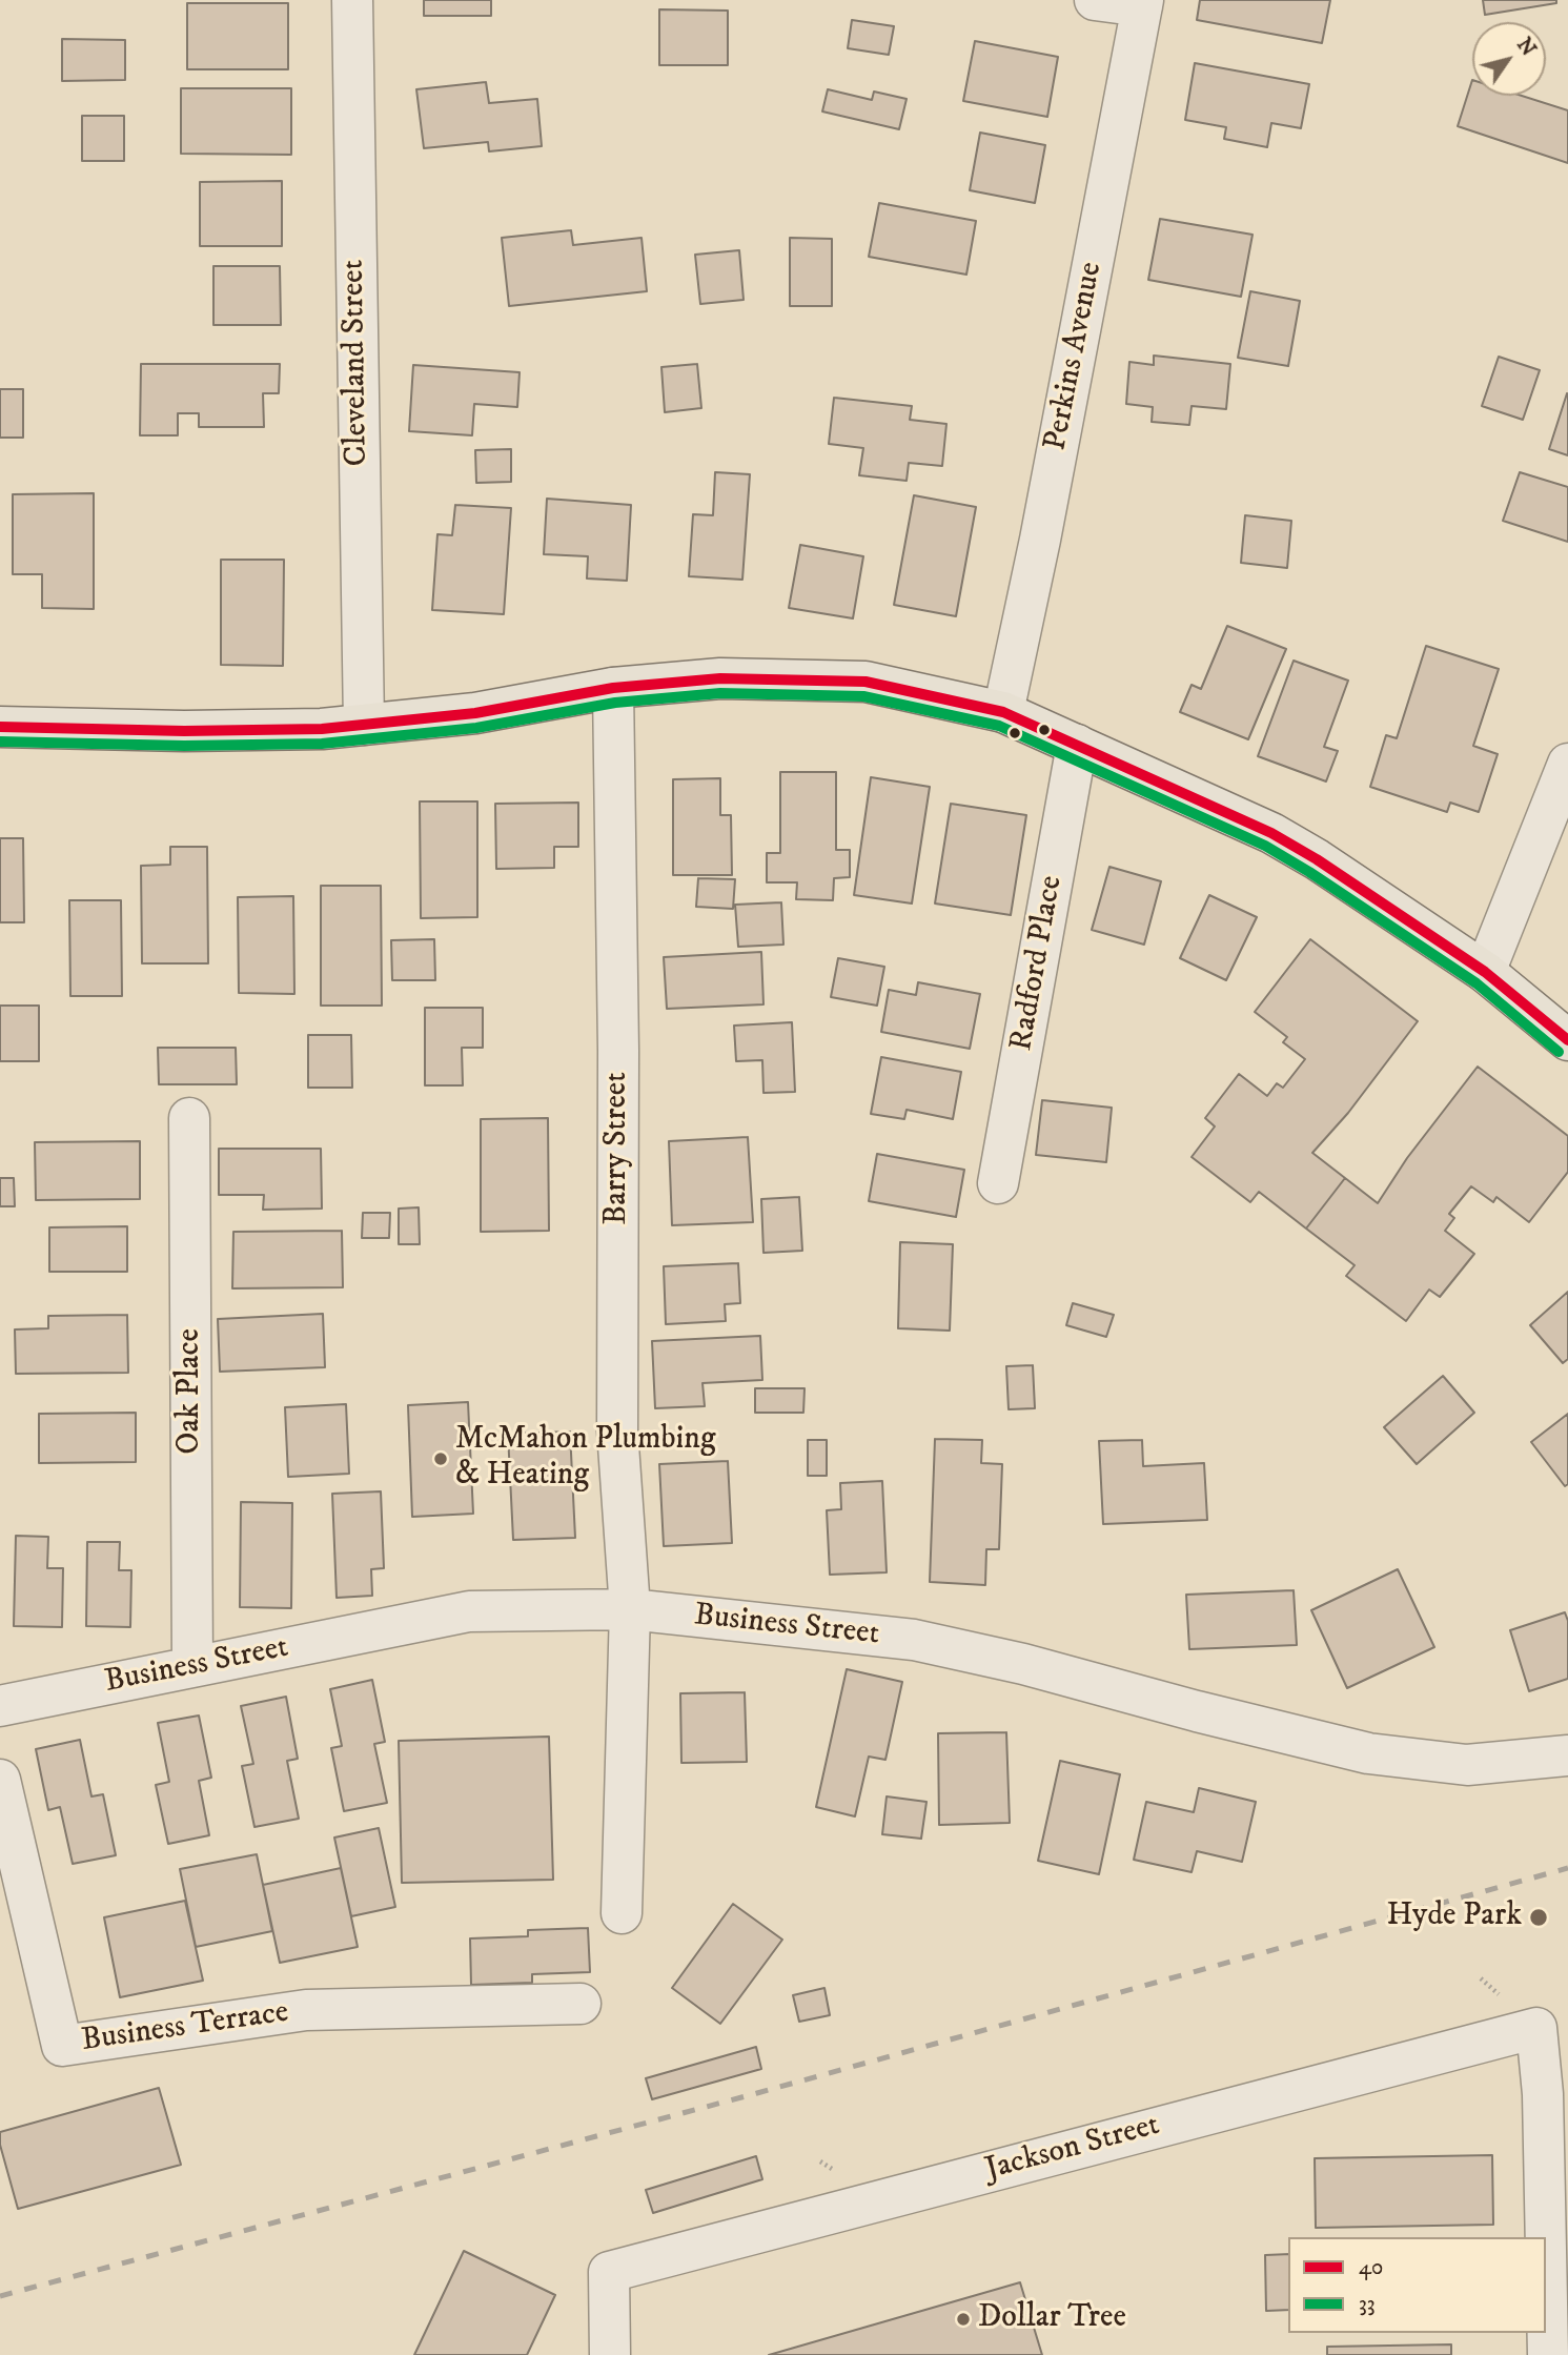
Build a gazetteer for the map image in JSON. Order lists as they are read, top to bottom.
{
  "streets": {
    "street": [
      "Perkins Avenue",
      "Cleveland Street",
      "Radford Place",
      "Barry Street",
      "Oak Place",
      "Business Street",
      "Business Terrace",
      "Jackson Street"
    ]
  },
  "crossings": [
    ["Barry Street", "Business Street"],
    ["Oak Place", "Business Street"]
  ],
  "places": ["McMahon Plumbing & Heating", "Hyde Park", "Dollar Tree"],
  "lines": ["transit line 40", "transit line 33"],
  "legend": ["40", "33"],
  "north": "top right"
}
